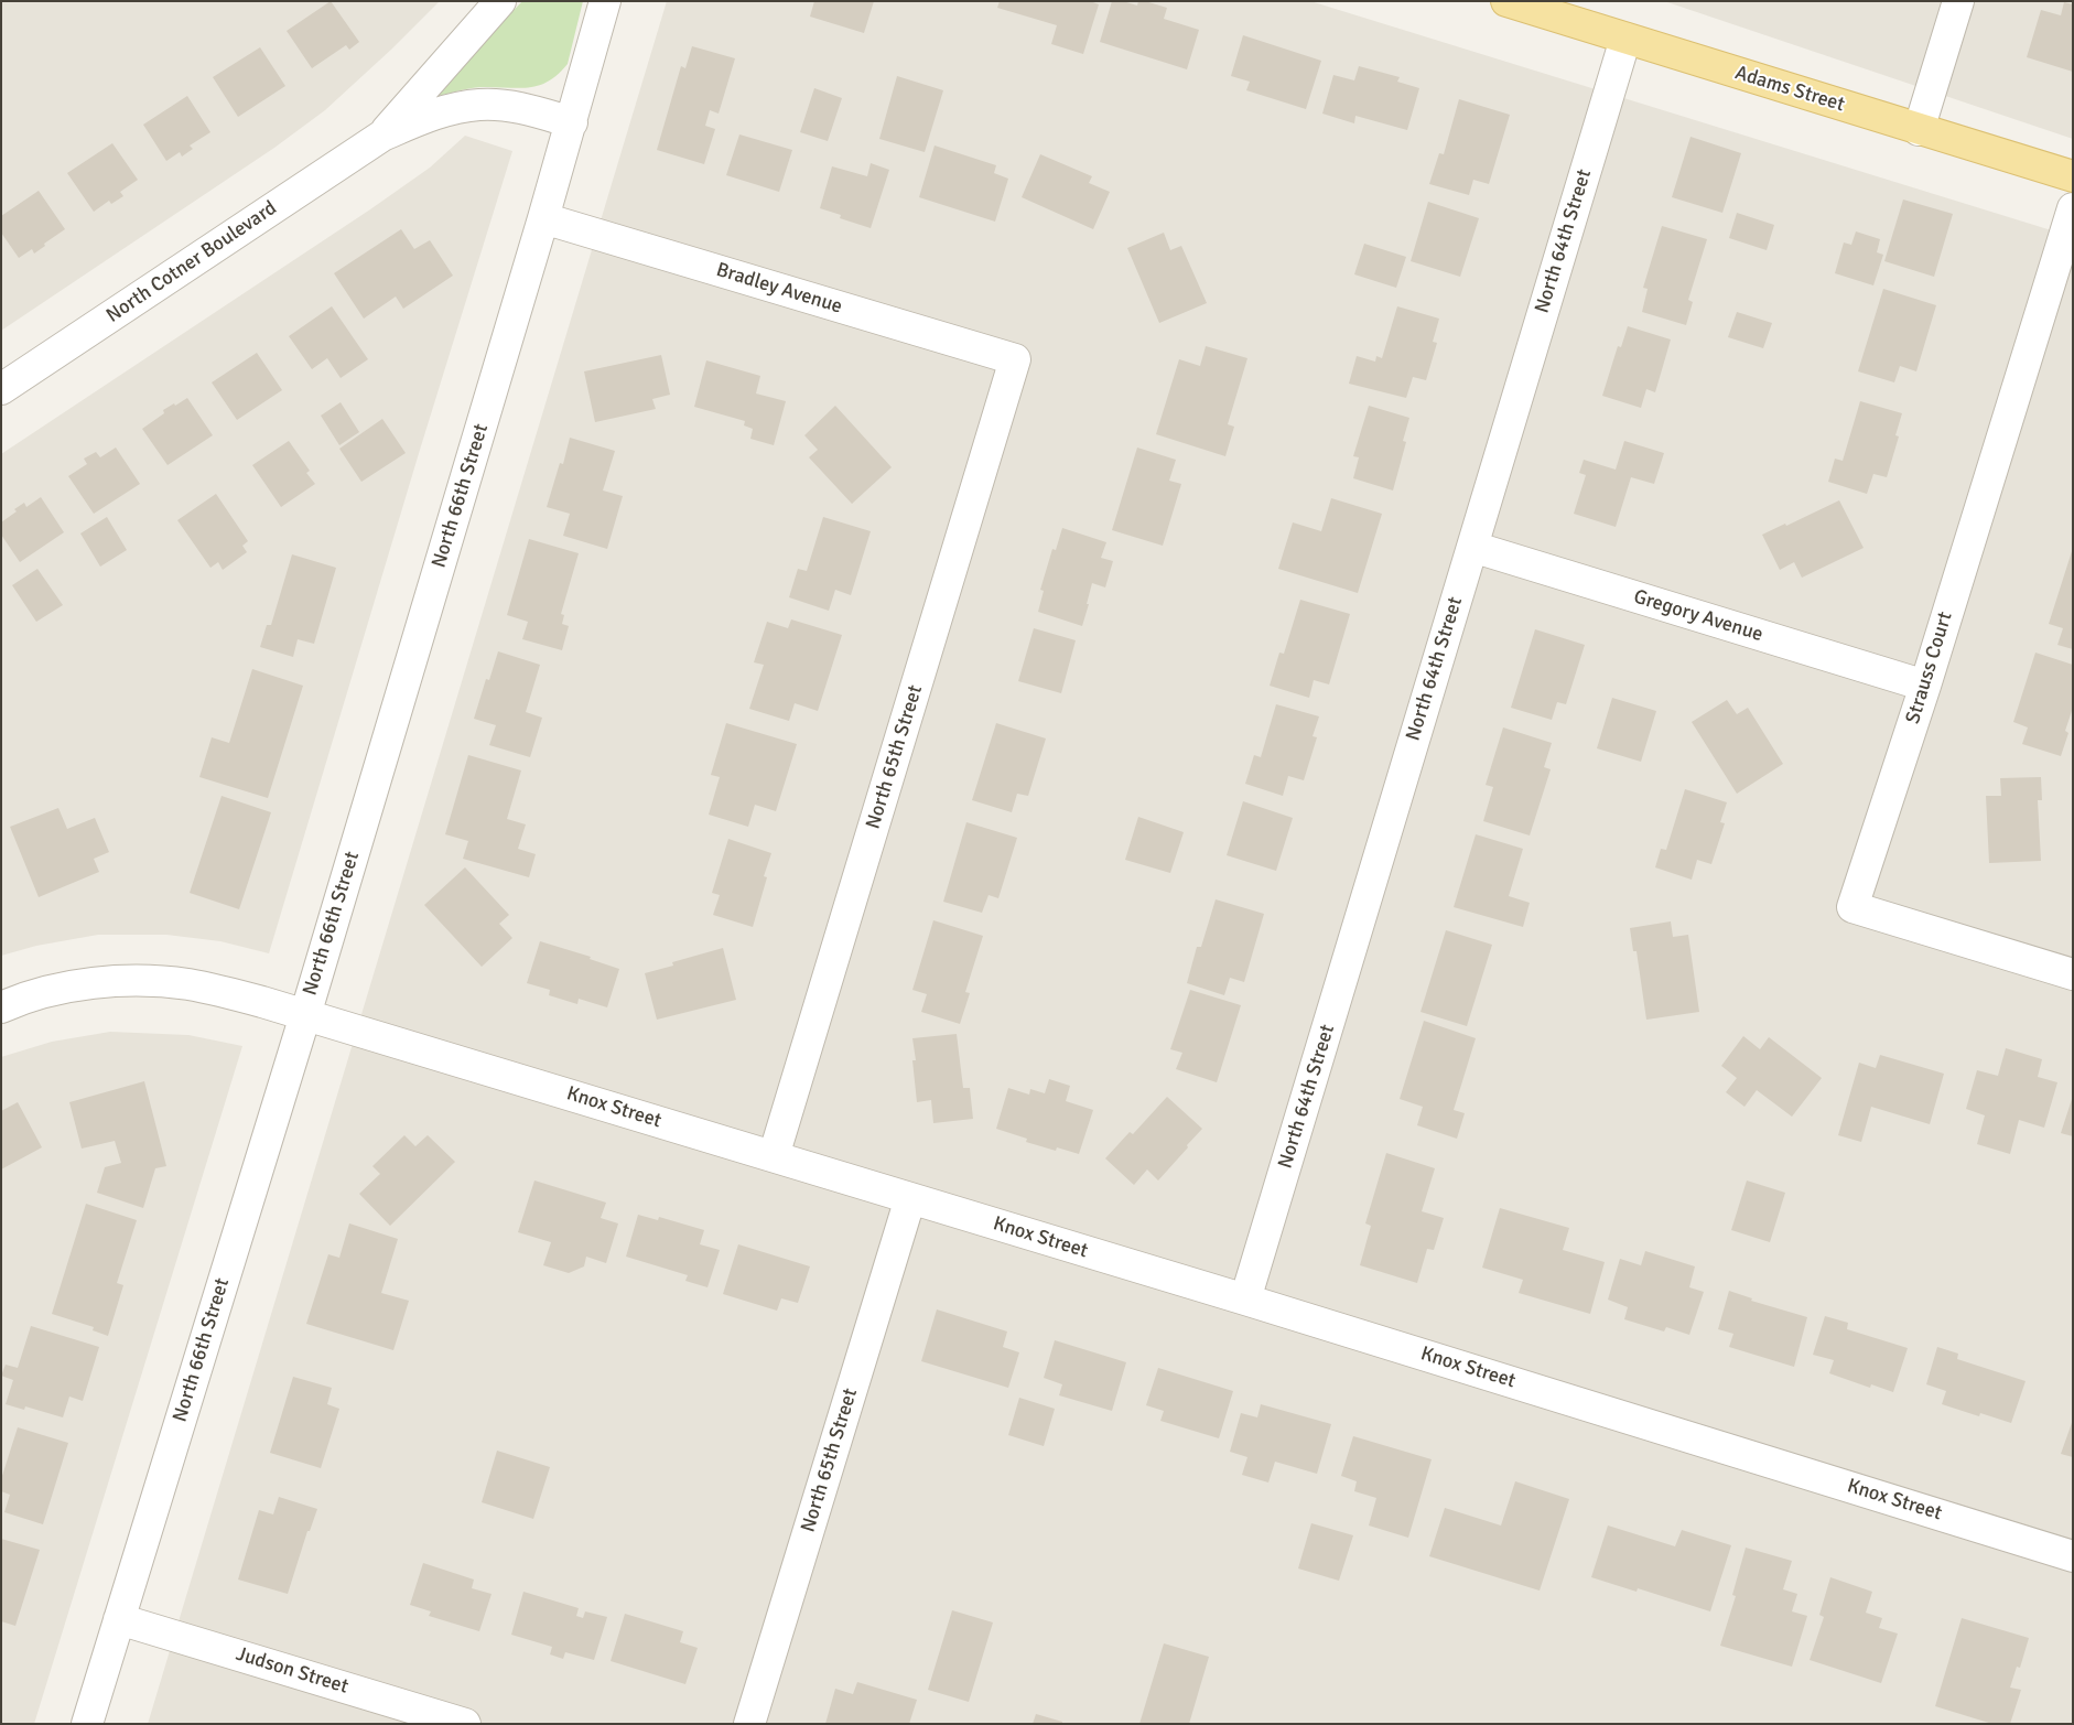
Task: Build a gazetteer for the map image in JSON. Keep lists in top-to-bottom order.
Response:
{
  "streets": {
    "main road": ["Adams Street"],
    "street": [
      "North 64th Street",
      "North Cotner Boulevard",
      "Bradley Avenue",
      "North 66th Street",
      "Gregory Avenue",
      "Strauss Court",
      "North 65th Street",
      "Knox Street",
      "Judson Street"
    ]
  },
  "crossings": [
    ["Adams Street", "North 64th Street"],
    ["North 64th Street", "Gregory Avenue"],
    ["North 64th Street", "Knox Street"],
    ["North Cotner Boulevard", "North 66th Street"],
    ["Bradley Avenue", "North 66th Street"],
    ["Bradley Avenue", "North 65th Street"],
    ["North 66th Street", "Knox Street"],
    ["North 66th Street", "Judson Street"],
    ["Gregory Avenue", "Strauss Court"],
    ["North 65th Street", "Knox Street"]
  ]
}
